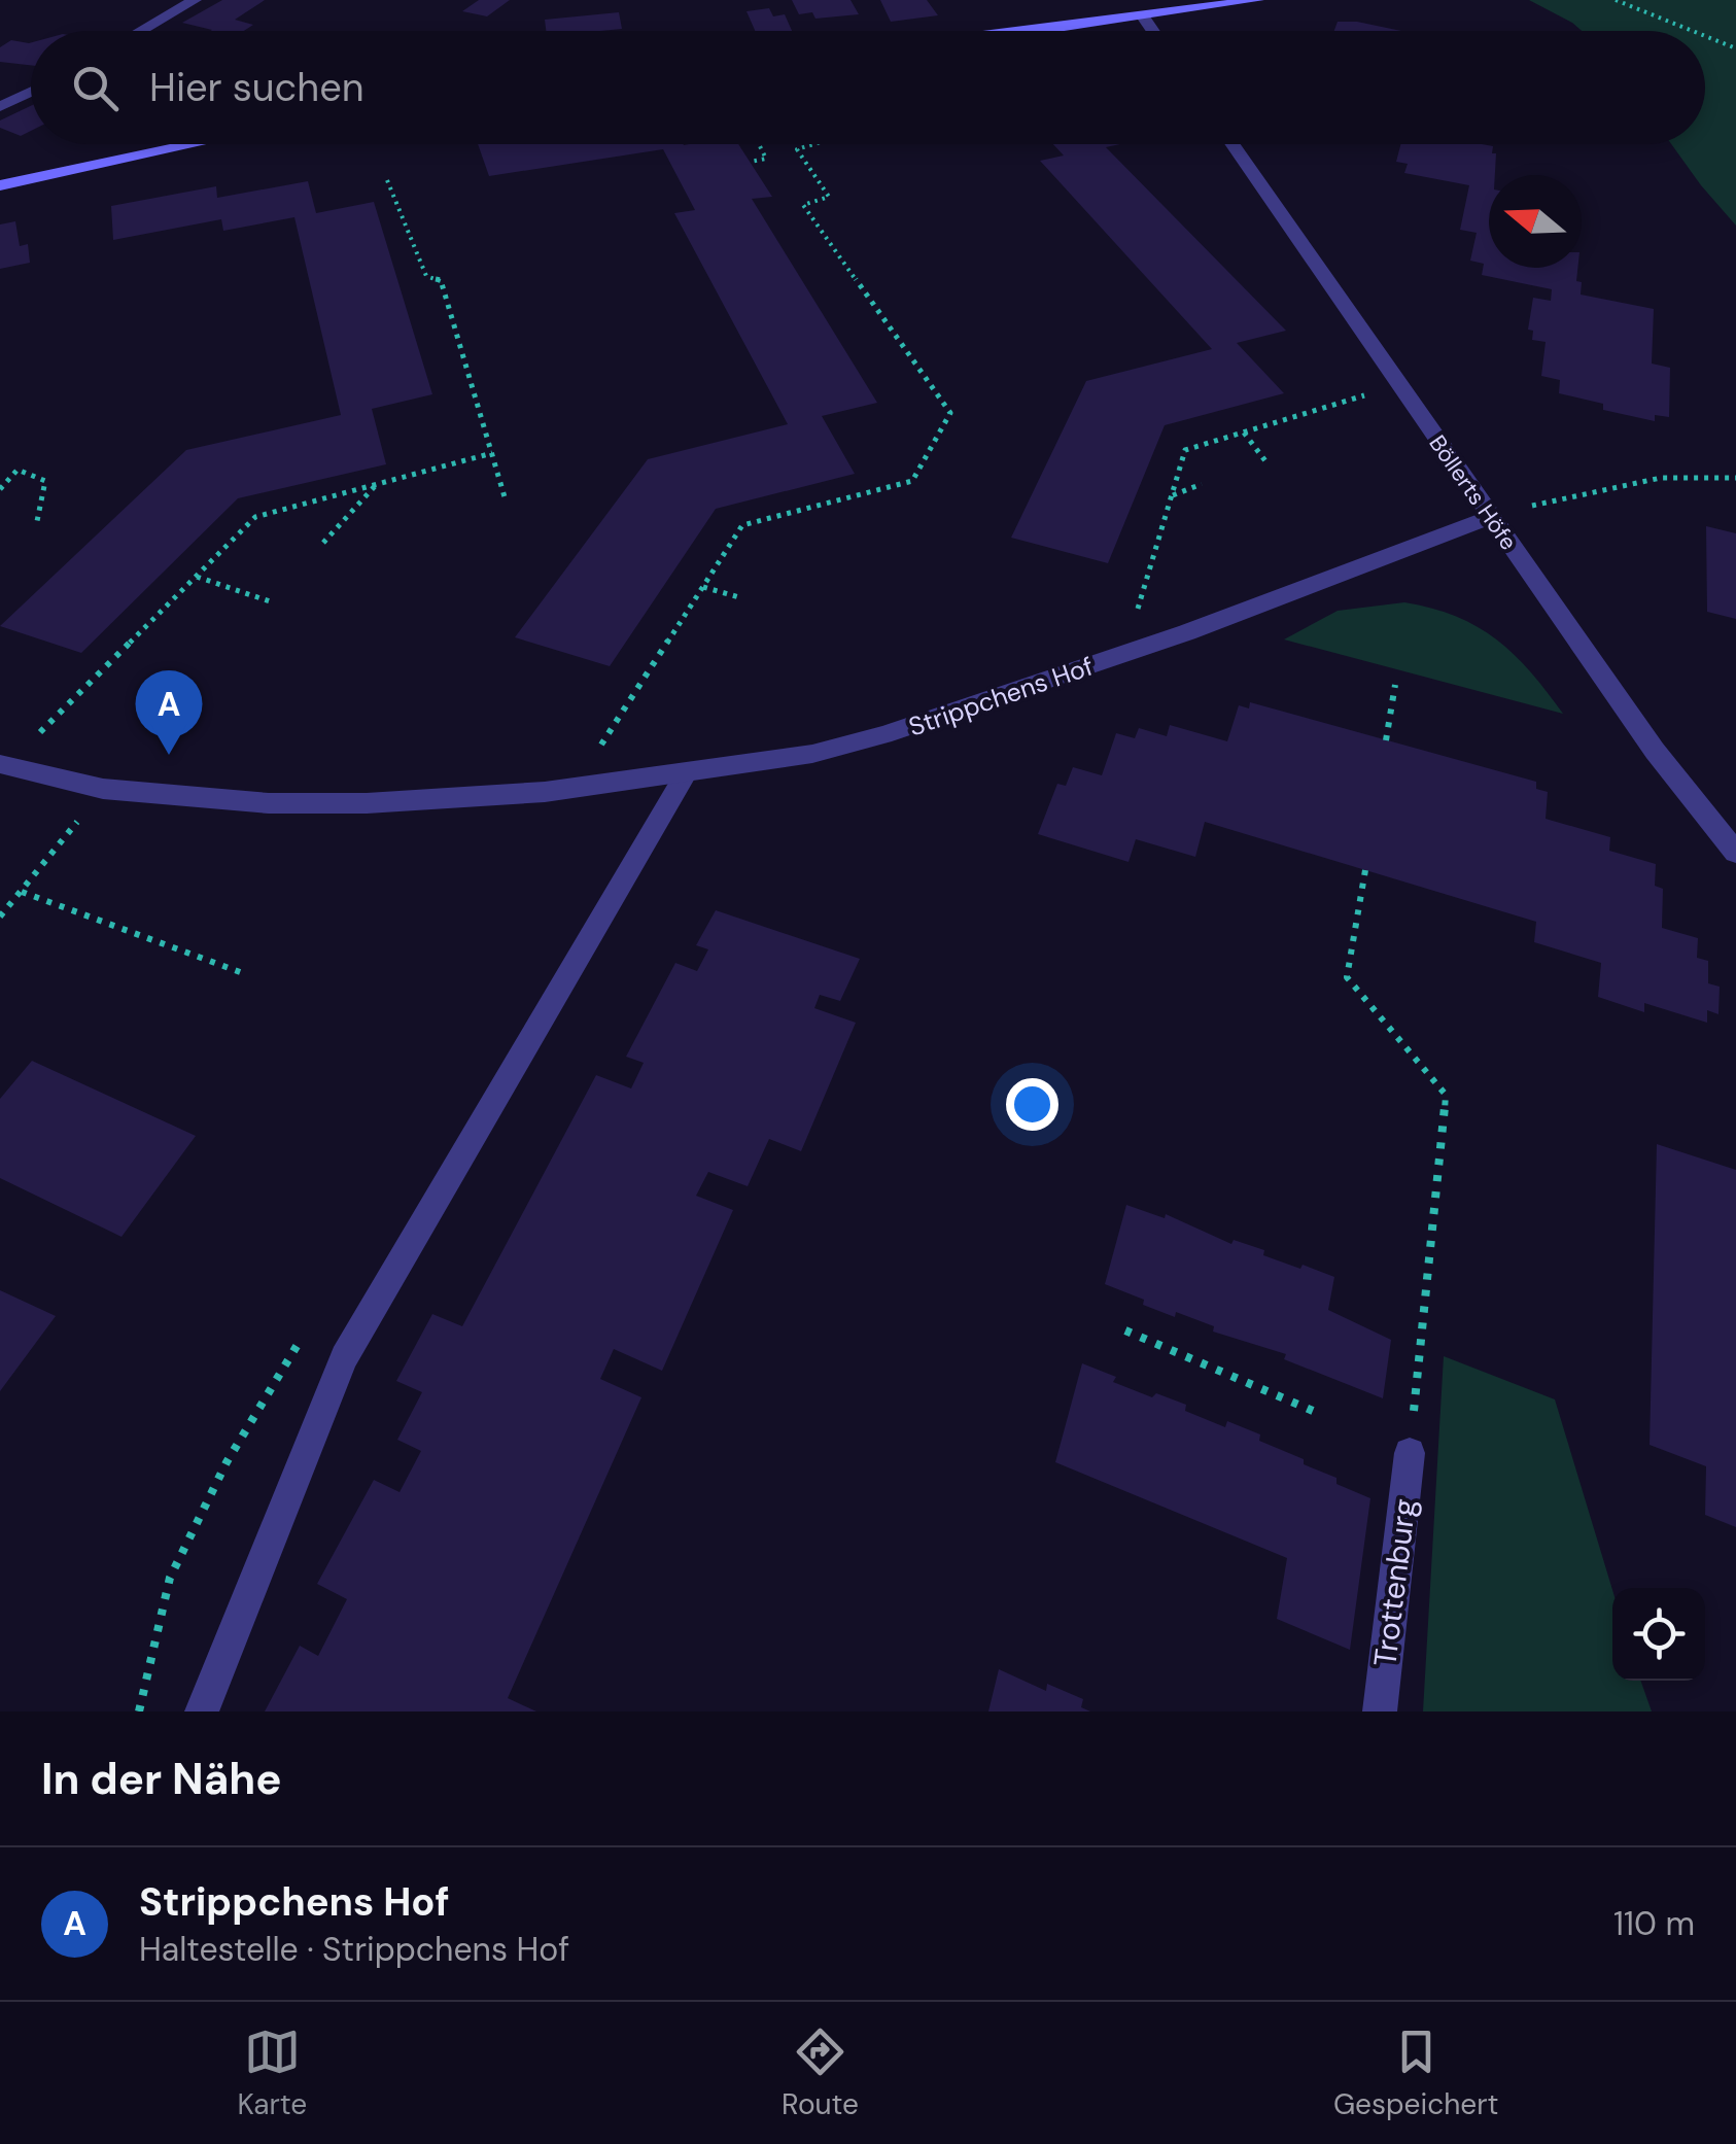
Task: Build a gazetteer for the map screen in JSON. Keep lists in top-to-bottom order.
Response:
{
  "streets": {
    "street": ["Böllerts Höfe", "Strippchens Hof"],
    "lane": ["Trottenburg"]
  },
  "crossings": [
    ["Böllerts Höfe", "Strippchens Hof"]
  ],
  "north": "left",
  "page": {
    "search": "Hier suchen",
    "pins": "A",
    "heading": "In der Nähe",
    "list": [
      {
        "mark": "A",
        "name": "Strippchens Hof",
        "note": "Haltestelle · Strippchens Hof",
        "value": "110 m"
      }
    ],
    "nav": ["Karte", "Route", "Gespeichert"]
  }
}
